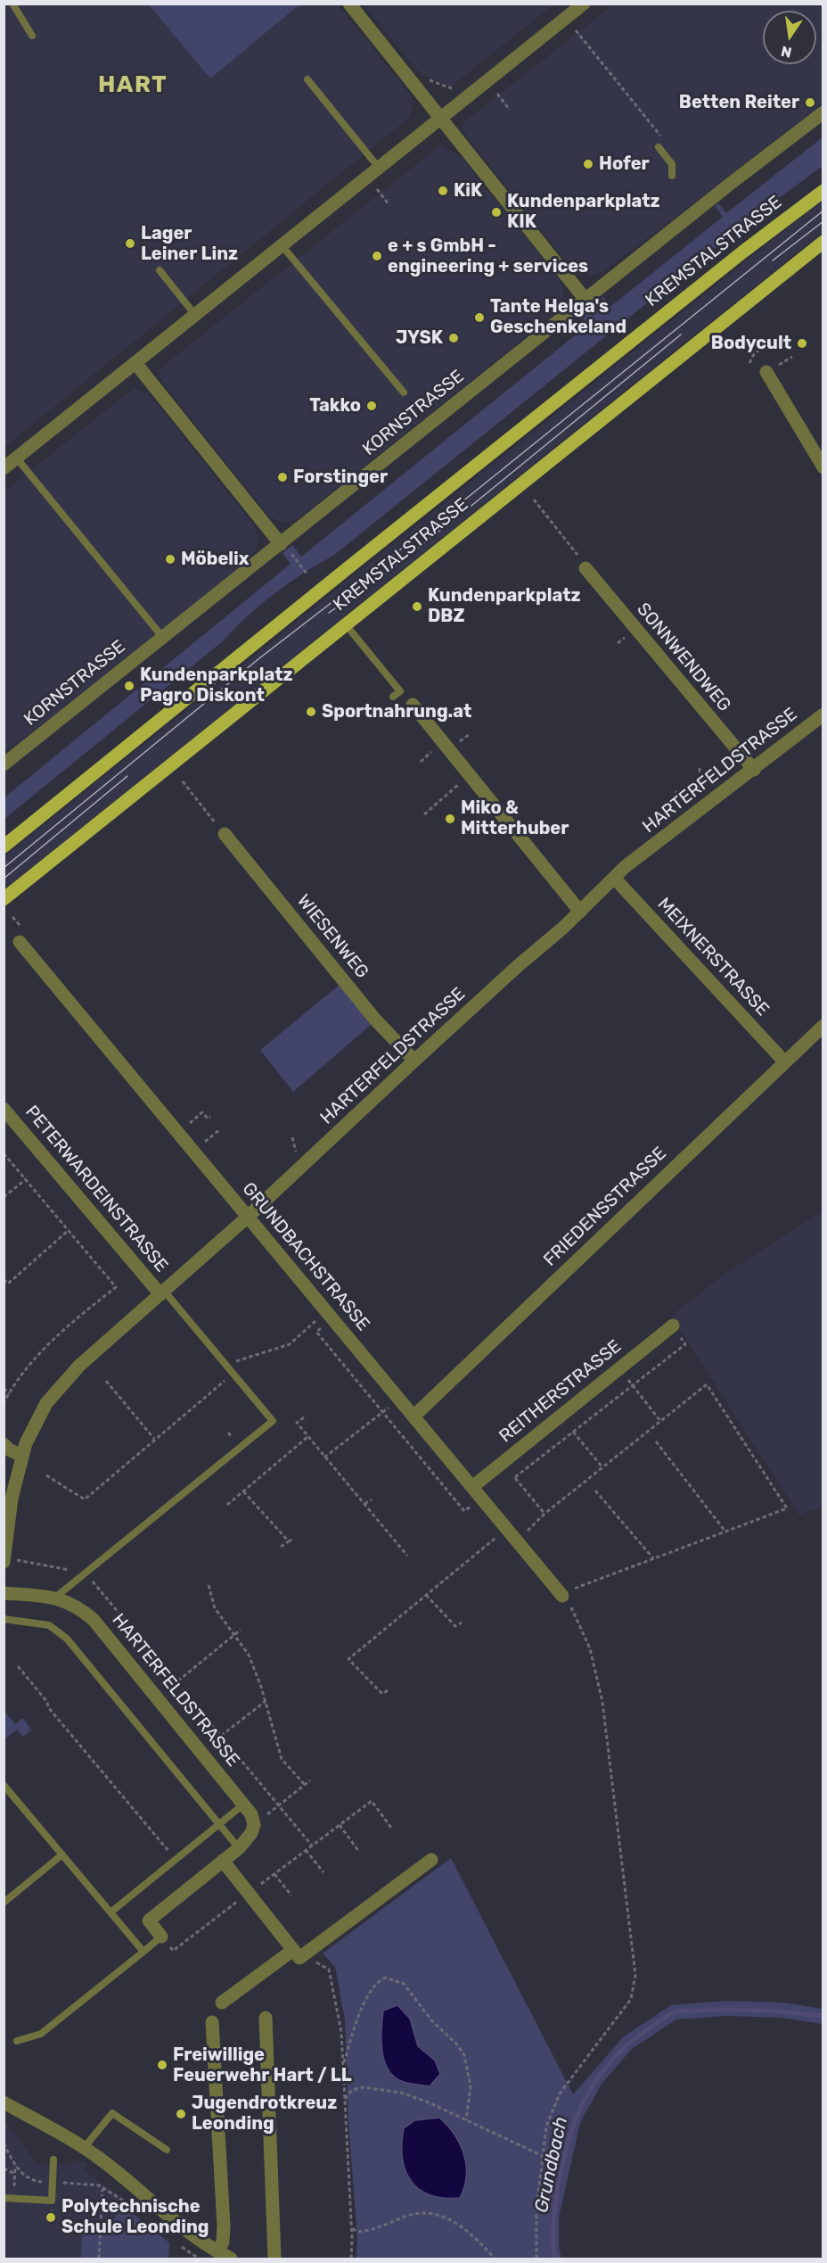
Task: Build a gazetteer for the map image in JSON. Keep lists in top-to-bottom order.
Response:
{
  "streets": {
    "main road": ["KREMSTALSTRASSE"],
    "street": [
      "KORNSTRASSE",
      "SONNWENDWEG",
      "HARTERFELDSTRASSE",
      "WIESENWEG",
      "MEIXNERSTRASSE",
      "PETERWARDEINSTRASSE",
      "FRIEDENSSTRASSE",
      "GRUNDBACHSTRASSE",
      "REITHERSTRASSE"
    ]
  },
  "crossings": [
    ["SONNWENDWEG", "HARTERFELDSTRASSE"],
    ["HARTERFELDSTRASSE", "WIESENWEG"],
    ["HARTERFELDSTRASSE", "MEIXNERSTRASSE"],
    ["HARTERFELDSTRASSE", "PETERWARDEINSTRASSE"],
    ["HARTERFELDSTRASSE", "GRUNDBACHSTRASSE"],
    ["MEIXNERSTRASSE", "FRIEDENSSTRASSE"],
    ["FRIEDENSSTRASSE", "GRUNDBACHSTRASSE"],
    ["GRUNDBACHSTRASSE", "REITHERSTRASSE"]
  ],
  "districts": ["HART"],
  "water": ["Grundbach"],
  "places": [
    "Betten Reiter",
    "Hofer",
    "KiK",
    "Kundenparkplatz KIK",
    "Lager Leiner Linz",
    "e + s GmbH - engineering + services",
    "Tante Helga's Geschenkeland",
    "JYSK",
    "Bodycult",
    "Takko",
    "Forstinger",
    "Möbelix",
    "Kundenparkplatz DBZ",
    "Kundenparkplatz Pagro Diskont",
    "Sportnahrung.at",
    "Miko & Mitterhuber",
    "Freiwillige Feuerwehr Hart / LL",
    "Jugendrotkreuz Leonding",
    "Polytechnische Schule Leonding"
  ],
  "north": "bottom"
}
